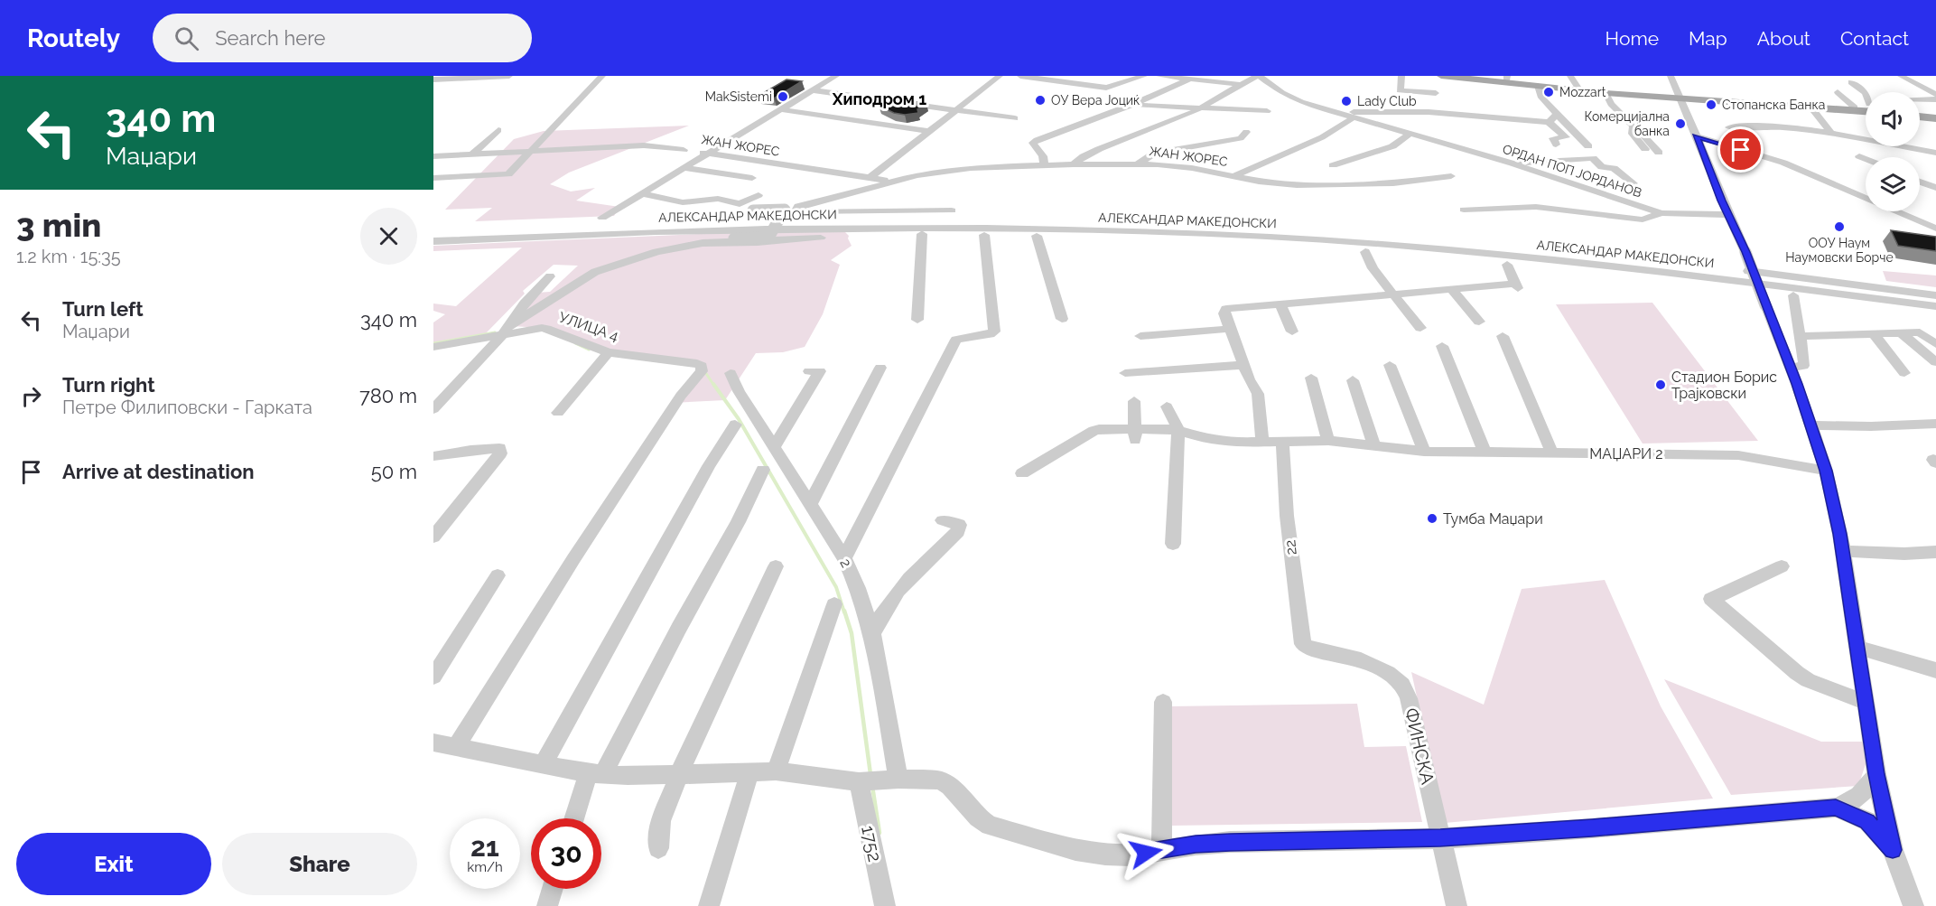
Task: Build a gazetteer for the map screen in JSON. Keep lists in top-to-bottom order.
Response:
{
  "streets": {
    "street": [
      "ЖАН ЖОРЕС",
      "ОРДАН ПОП ЈОРДАНОВ",
      "АЛЕКСАНДАР МАКЕДОНСКИ",
      "УЛИЦА 4",
      "МАЏАРИ 2",
      "22",
      "2",
      "ФИНСКА",
      "1752"
    ]
  },
  "crossings": [
    ["22", "ФИНСКА"]
  ],
  "districts": ["Хиподром 1"],
  "places": [
    "Mozzart",
    "MakSistemi",
    "ОУ Вера Јоциќ",
    "Lady Club",
    "Стопанска Банка",
    "Комерцијална банка",
    "ООУ Наум Наумовски Борче",
    "Стадион Борис Трајковски",
    "Тумба Маџари"
  ],
  "page": {
    "header": "Routely",
    "search": "Search here",
    "nav": [
      "Home",
      "Map",
      "About",
      "Contact"
    ],
    "turn": ["340 m", "Маџари"],
    "heading": ["3 min", "1.2 km · 15:35"],
    "list": [
      {
        "name": "Turn left",
        "note": "Маџари",
        "value": "340 m"
      },
      {
        "name": "Turn right",
        "note": "Петре Филиповски - Гарката",
        "value": "780 m"
      },
      {
        "name": "Arrive at destination",
        "value": "50 m"
      }
    ],
    "speed": "21 km/h",
    "limit": "30",
    "buttons": ["Exit", "Share"]
  }
}
